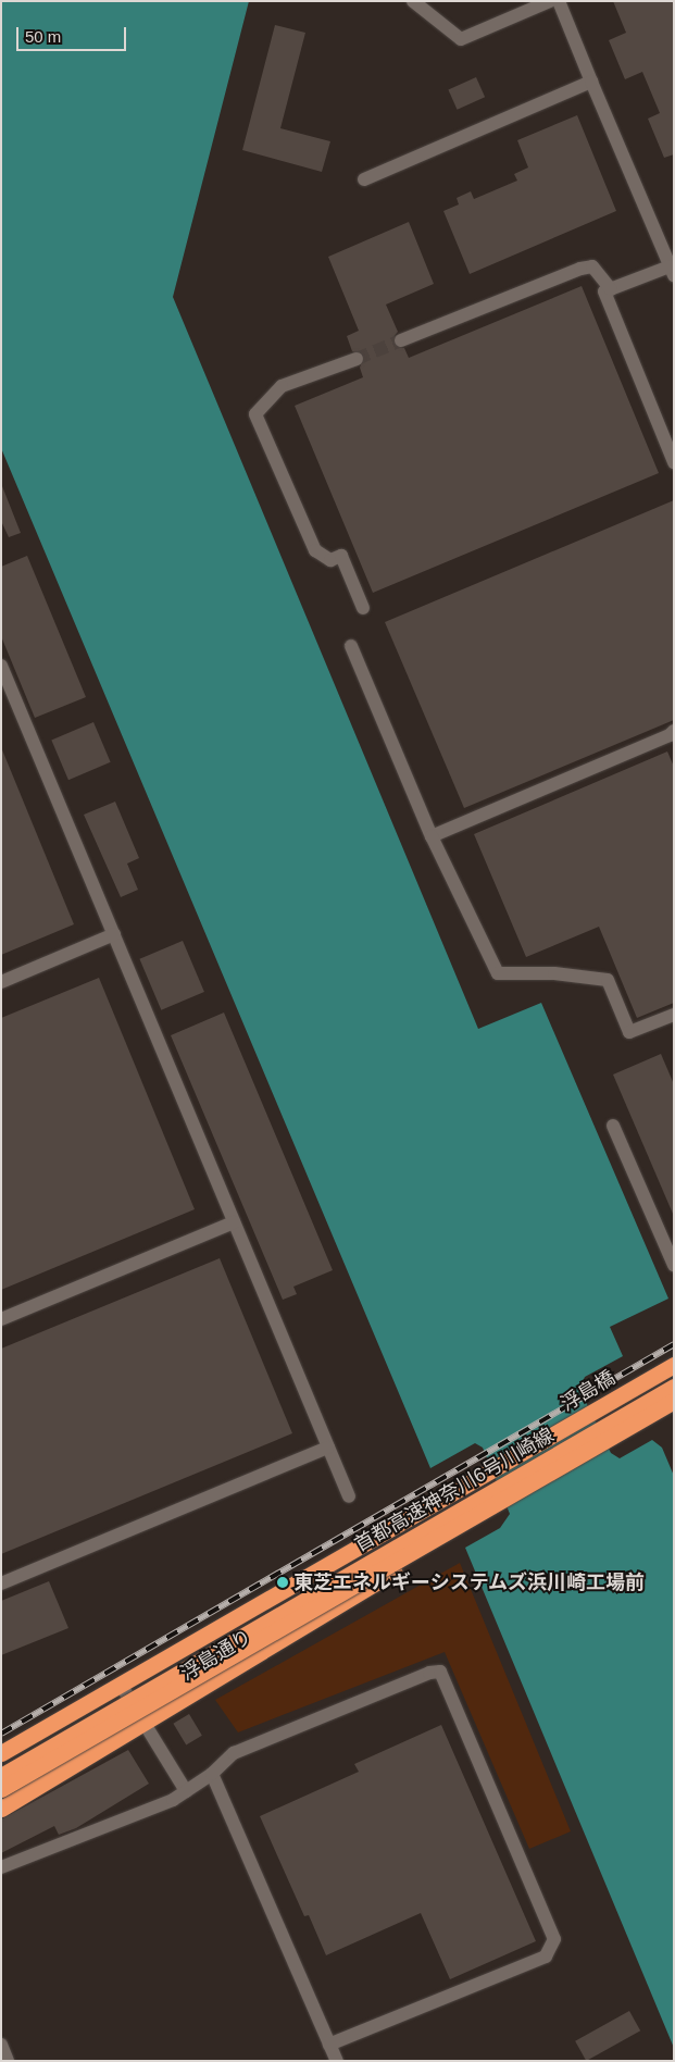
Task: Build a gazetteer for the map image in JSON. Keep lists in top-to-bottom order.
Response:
{
  "streets": {
    "highway": ["浮島橋", "首都高速神奈川6号川崎線", "浮島通り"]
  },
  "crossings": [
    ["浮島橋", "浮島通り"]
  ],
  "places": ["東芝エネルギーシステムズ浜川崎工場前"],
  "scale_bar": "50 m"
}
